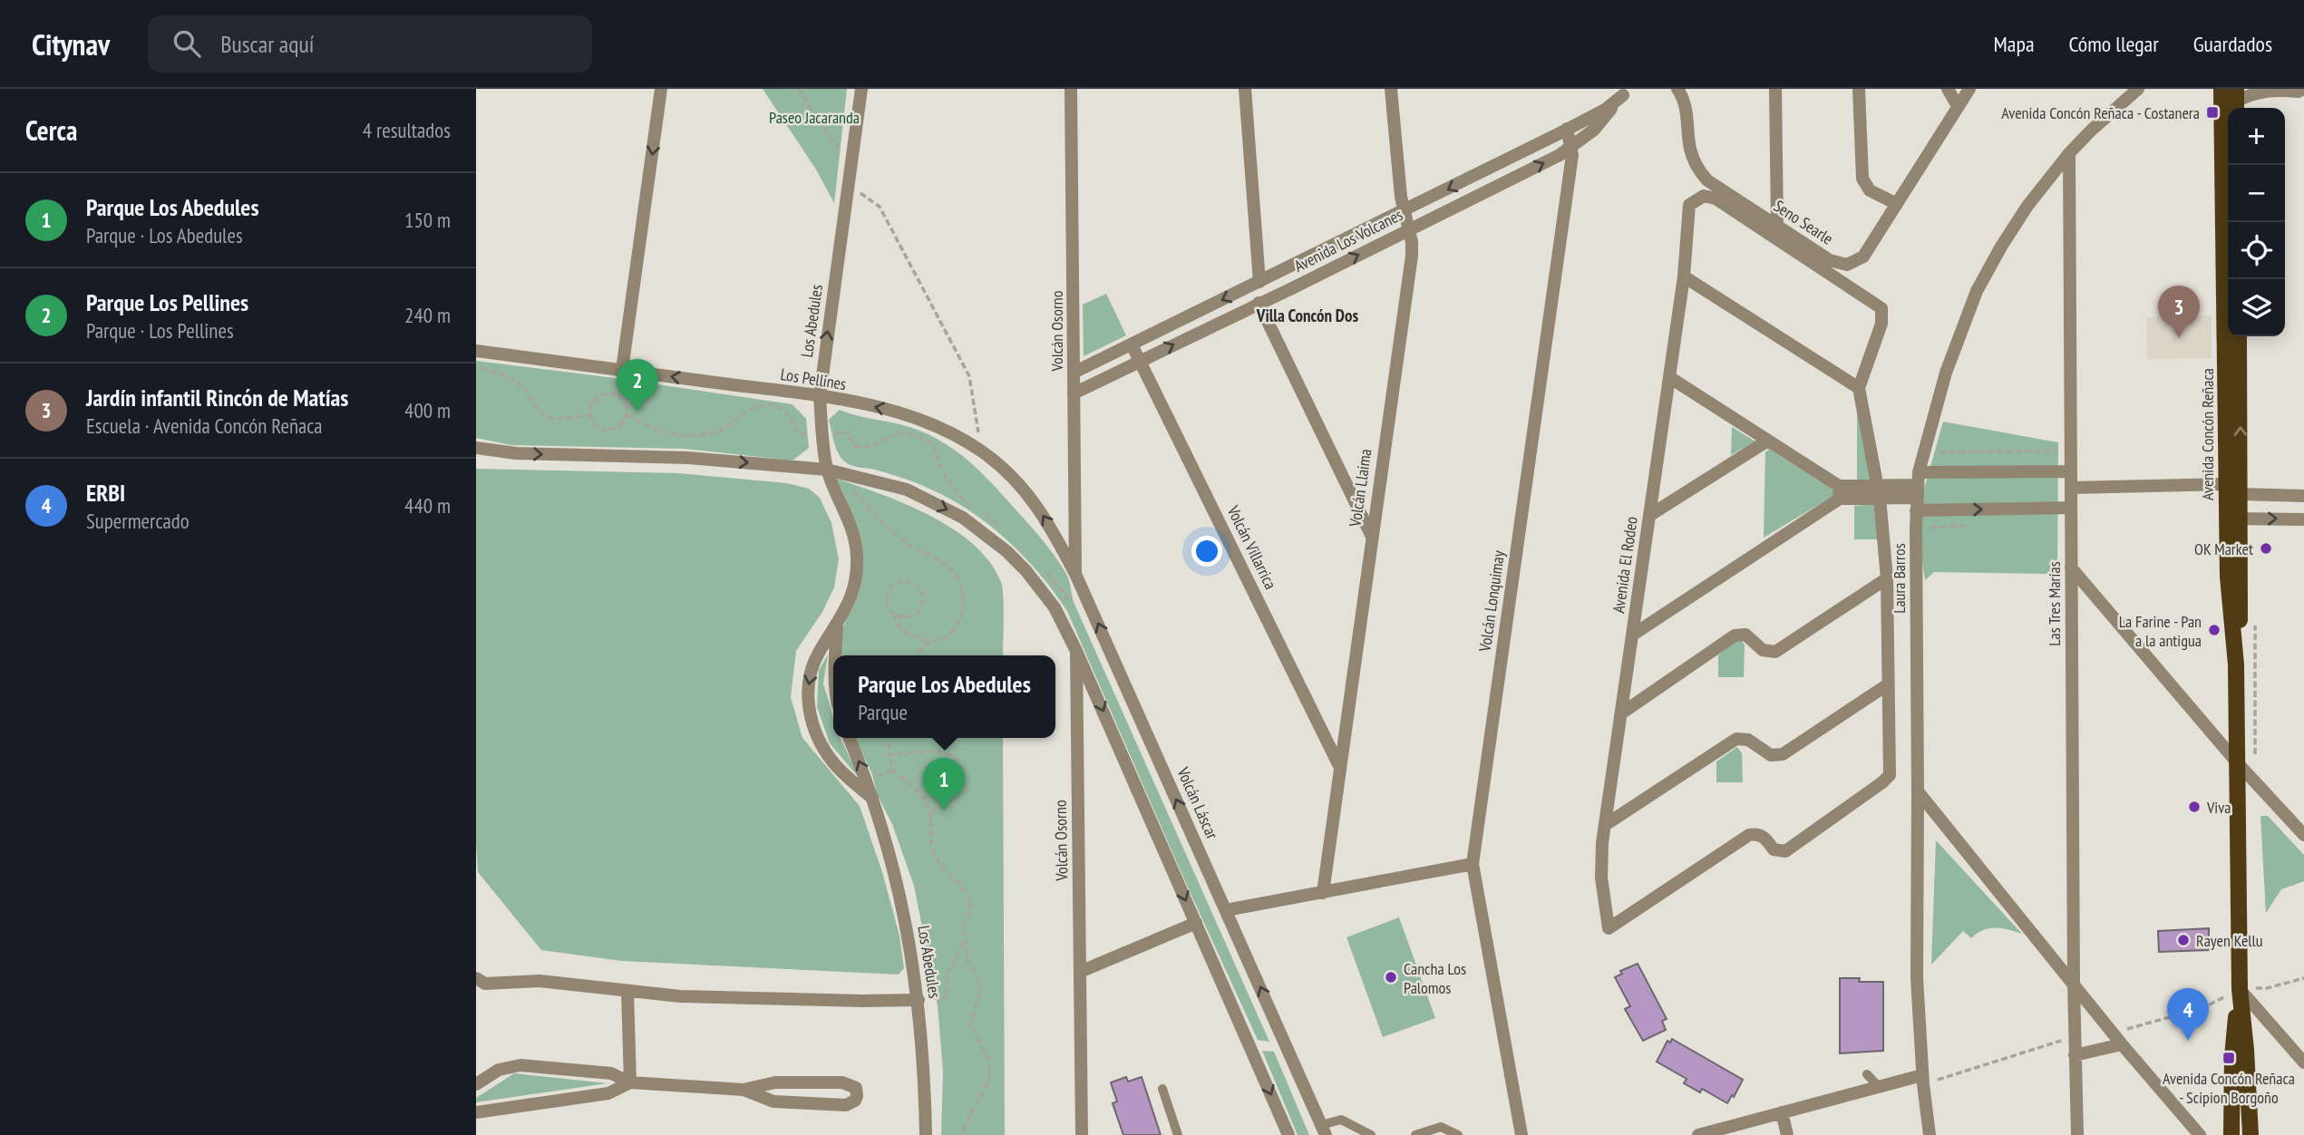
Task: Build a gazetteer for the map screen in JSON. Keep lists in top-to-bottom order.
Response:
{
  "streets": {
    "main road": ["Avenida Concón Reñaca"],
    "street": [
      "Seno Searle",
      "Avenida Los Volcanes",
      "Los Abedules",
      "Volcán Osorno",
      "Los Pellines",
      "Volcán Llaima",
      "Volcán Villarrica",
      "Avenida El Rodeo",
      "Laura Barros",
      "Volcán Lonquimay",
      "Las Tres Marías",
      "Volcán Láscar"
    ]
  },
  "crossings": [
    ["Avenida Los Volcanes", "Volcán Osorno"],
    ["Avenida Los Volcanes", "Volcán Llaima"],
    ["Avenida Los Volcanes", "Volcán Villarrica"],
    ["Avenida Los Volcanes", "Volcán Lonquimay"],
    ["Los Abedules", "Los Pellines"],
    ["Volcán Osorno", "Los Pellines"],
    ["Volcán Osorno", "Volcán Láscar"],
    ["Los Pellines", "Volcán Láscar"],
    ["Volcán Llaima", "Volcán Villarrica"],
    ["Laura Barros", "Las Tres Marías"]
  ],
  "districts": ["Villa Concón Dos"],
  "parks": ["Paseo Jacaranda"],
  "places": {
    "transit": ["Avenida Concón Reñaca - Costanera", "Avenida Concón Reñaca - Scipion Borgoño"],
    "other": [
      "OK Market",
      "La Farine - Pan a la antigua",
      "Viva",
      "Rayen Kellu",
      "Cancha Los Palomos"
    ]
  },
  "page": {
    "header": "Citynav",
    "search": "Buscar aquí",
    "nav": ["Mapa", "Cómo llegar", "Guardados"],
    "heading": ["Cerca", "4 resultados"],
    "map_buttons": ["+", "−"],
    "list": [
      {
        "mark": "1",
        "name": "Parque Los Abedules",
        "note": "Parque · Los Abedules",
        "value": "150 m"
      },
      {
        "mark": "2",
        "name": "Parque Los Pellines",
        "note": "Parque · Los Pellines",
        "value": "240 m"
      },
      {
        "mark": "3",
        "name": "Jardín infantil Rincón de Matías",
        "note": "Escuela · Avenida Concón Reñaca",
        "value": "400 m"
      },
      {
        "mark": "4",
        "name": "ERBI",
        "note": "Supermercado",
        "value": "440 m"
      }
    ],
    "pins": [
      "3",
      "2",
      "1",
      "4"
    ],
    "popup": ["Parque Los Abedules", "Parque"]
  }
}
